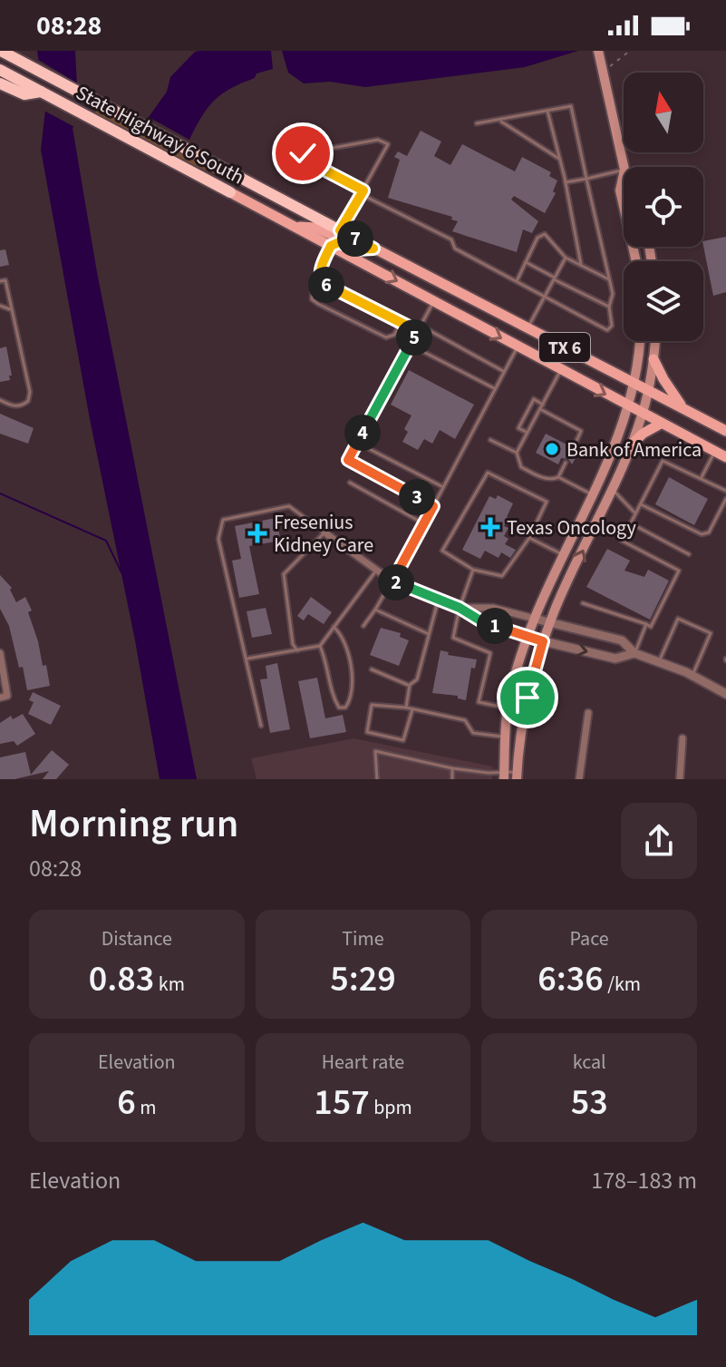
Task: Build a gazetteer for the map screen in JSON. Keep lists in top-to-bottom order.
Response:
{
  "streets": {
    "highway": ["State Highway 6 South", "TX 6"]
  },
  "places": {
    "other": ["Bank of America"],
    "health": ["Texas Oncology", "Fresenius Kidney Care"]
  },
  "north": "top",
  "page": {
    "status": "08:28",
    "pins": [
      "7",
      "6",
      "5",
      "4",
      "3",
      "2",
      "1"
    ],
    "heading": ["Morning run", "08:28"],
    "stats": [
      ["Distance", "0.83 km"],
      ["Time", "5:29"],
      ["Pace", "6:36 /km"],
      ["Elevation", "6 m"],
      ["Heart rate", "157 bpm"],
      ["kcal", "53"]
    ],
    "chart": ["Elevation", "178–183 m"]
  }
}
